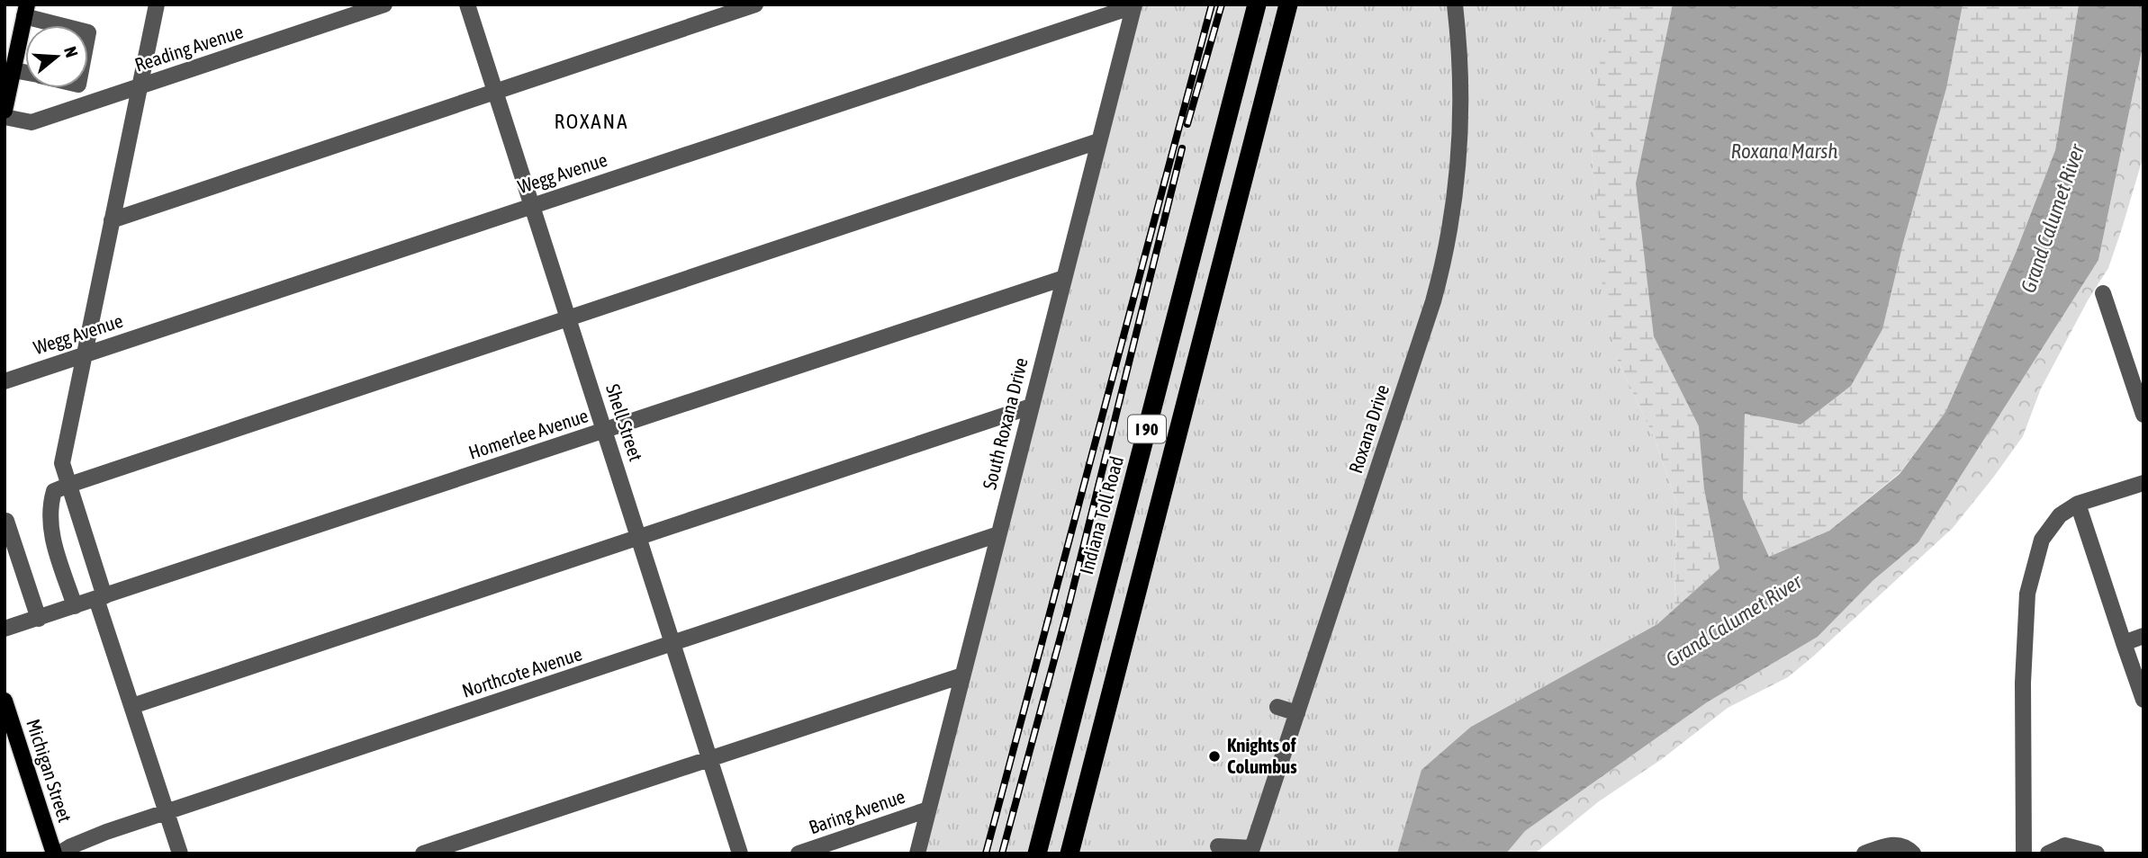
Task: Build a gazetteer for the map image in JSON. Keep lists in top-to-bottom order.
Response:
{
  "streets": {
    "highway": ["I 90", "Indiana Toll Road"],
    "main road": ["Michigan Street"],
    "street": [
      "Reading Avenue",
      "Wegg Avenue",
      "Shell Street",
      "South Roxana Drive",
      "Roxana Drive",
      "Homerlee Avenue",
      "Northcote Avenue",
      "Baring Avenue"
    ]
  },
  "crossings": [
    ["Wegg Avenue", "Shell Street"],
    ["Wegg Avenue", "South Roxana Drive"],
    ["Shell Street", "Homerlee Avenue"],
    ["Shell Street", "Northcote Avenue"],
    ["South Roxana Drive", "Homerlee Avenue"],
    ["South Roxana Drive", "Northcote Avenue"],
    ["South Roxana Drive", "Baring Avenue"]
  ],
  "districts": ["ROXANA"],
  "water": ["Roxana Marsh", "Grand Calumet River"],
  "places": ["Knights of Columbus"],
  "north": "right"
}
